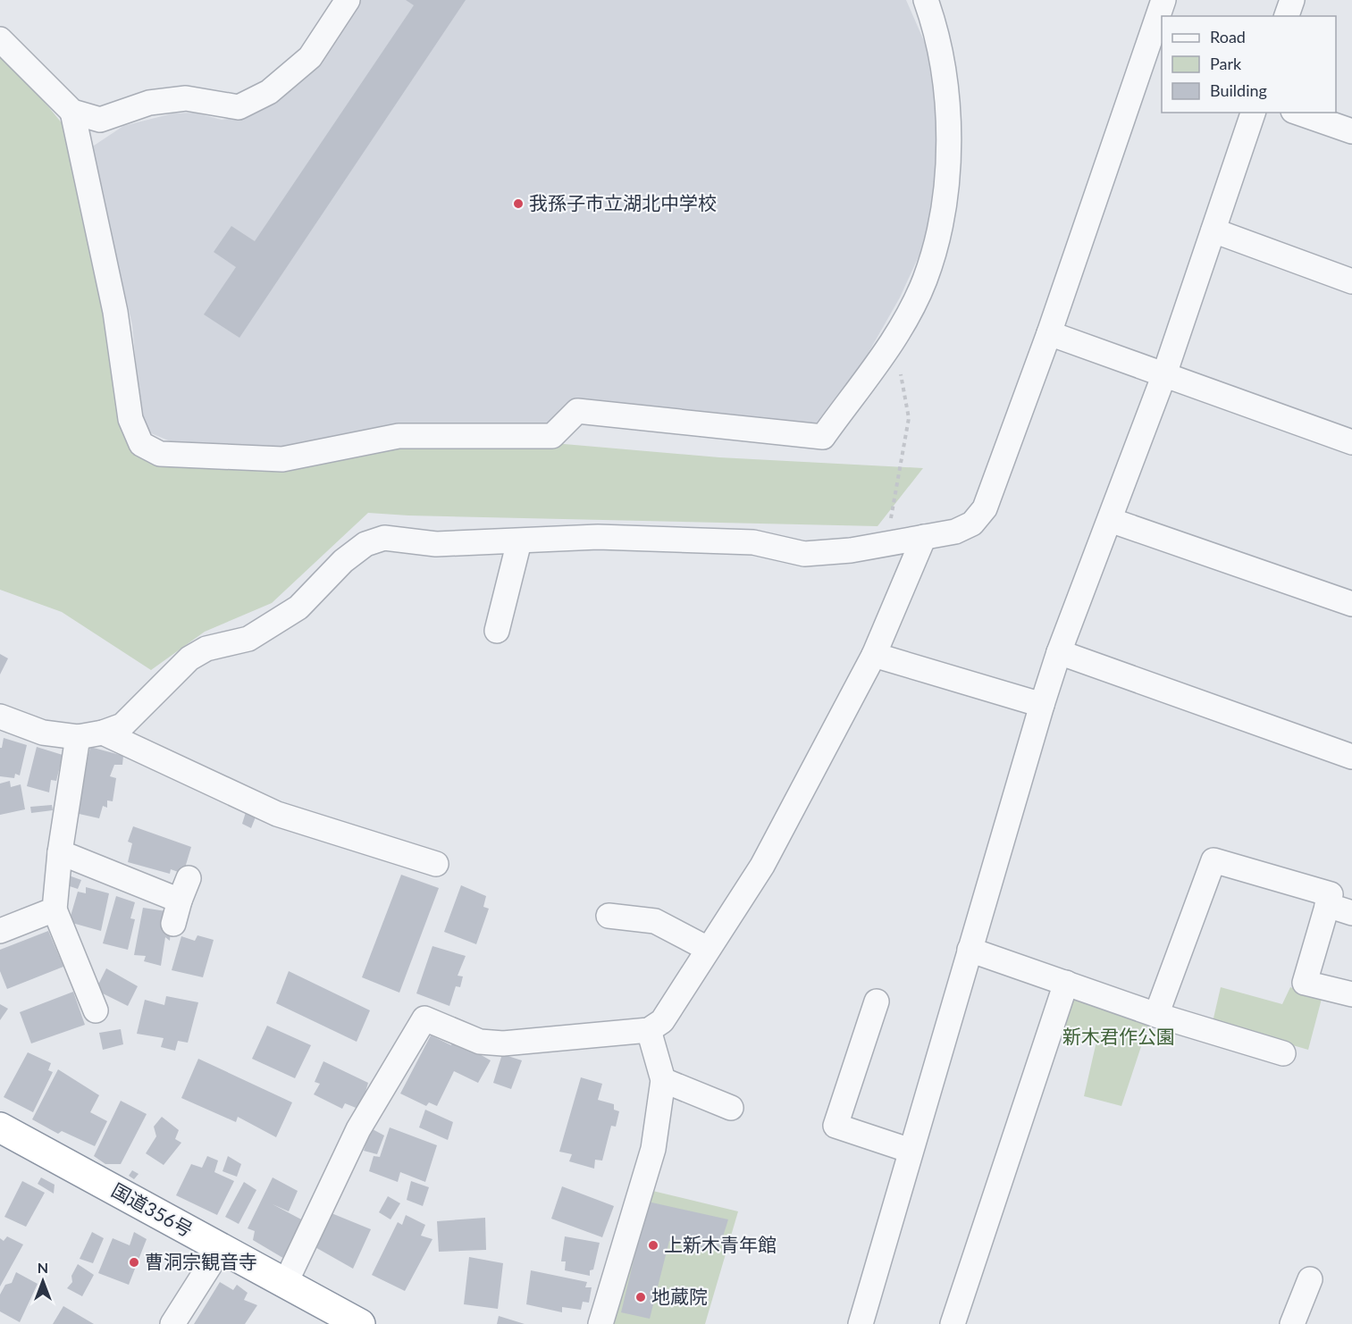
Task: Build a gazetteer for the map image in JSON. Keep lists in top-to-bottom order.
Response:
{
  "streets": {
    "highway": ["国道356号"]
  },
  "parks": ["新木君作公園"],
  "places": [
    "我孫子市立湖北中学校",
    "上新木青年館",
    "曹洞宗観音寺",
    "地蔵院"
  ],
  "legend": ["Road", "Park", "Building"],
  "north": "top"
}
